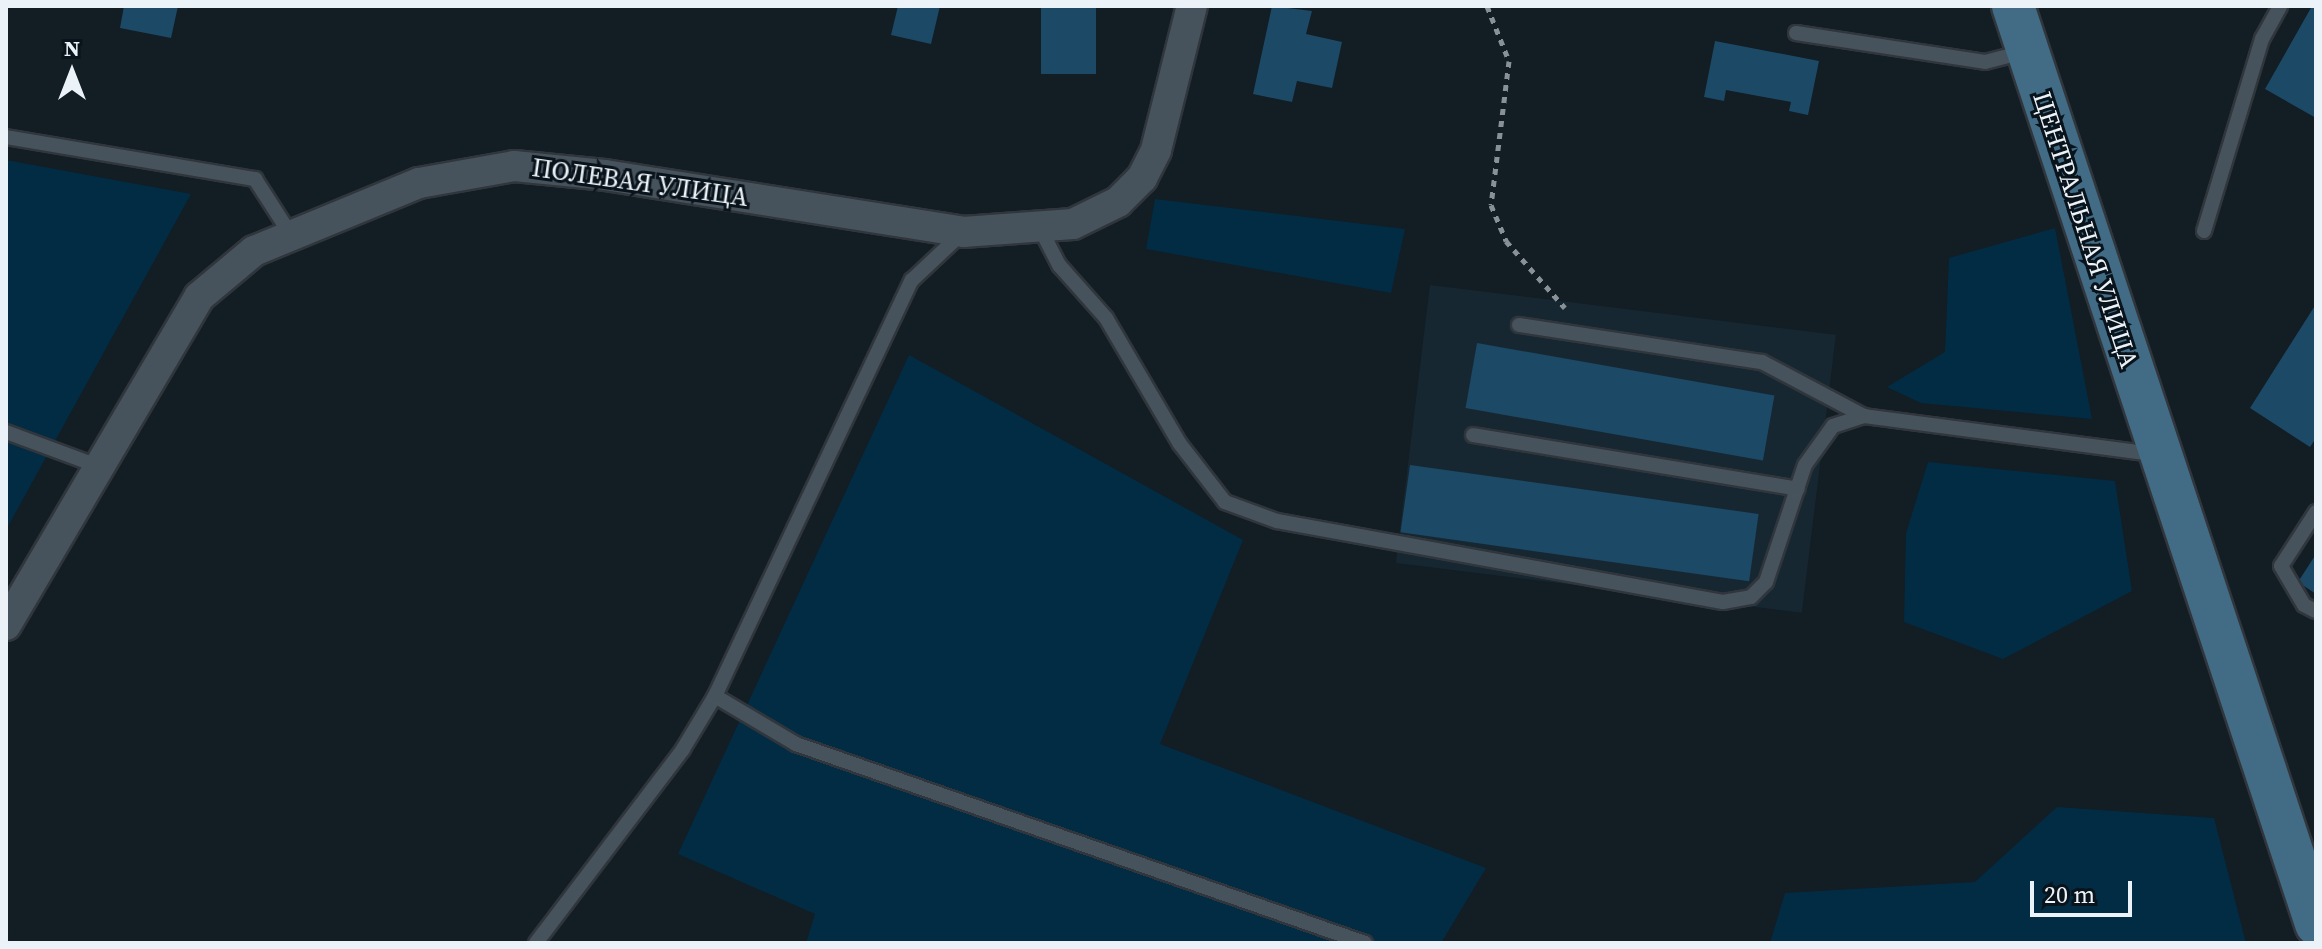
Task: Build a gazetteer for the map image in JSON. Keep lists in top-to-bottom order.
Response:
{
  "streets": {
    "street": ["ПОЛЕВАЯ УЛИЦА", "ЦЕНТРАЛЬНАЯ УЛИЦА"]
  },
  "scale_bar": "20 m",
  "north": "top"
}
